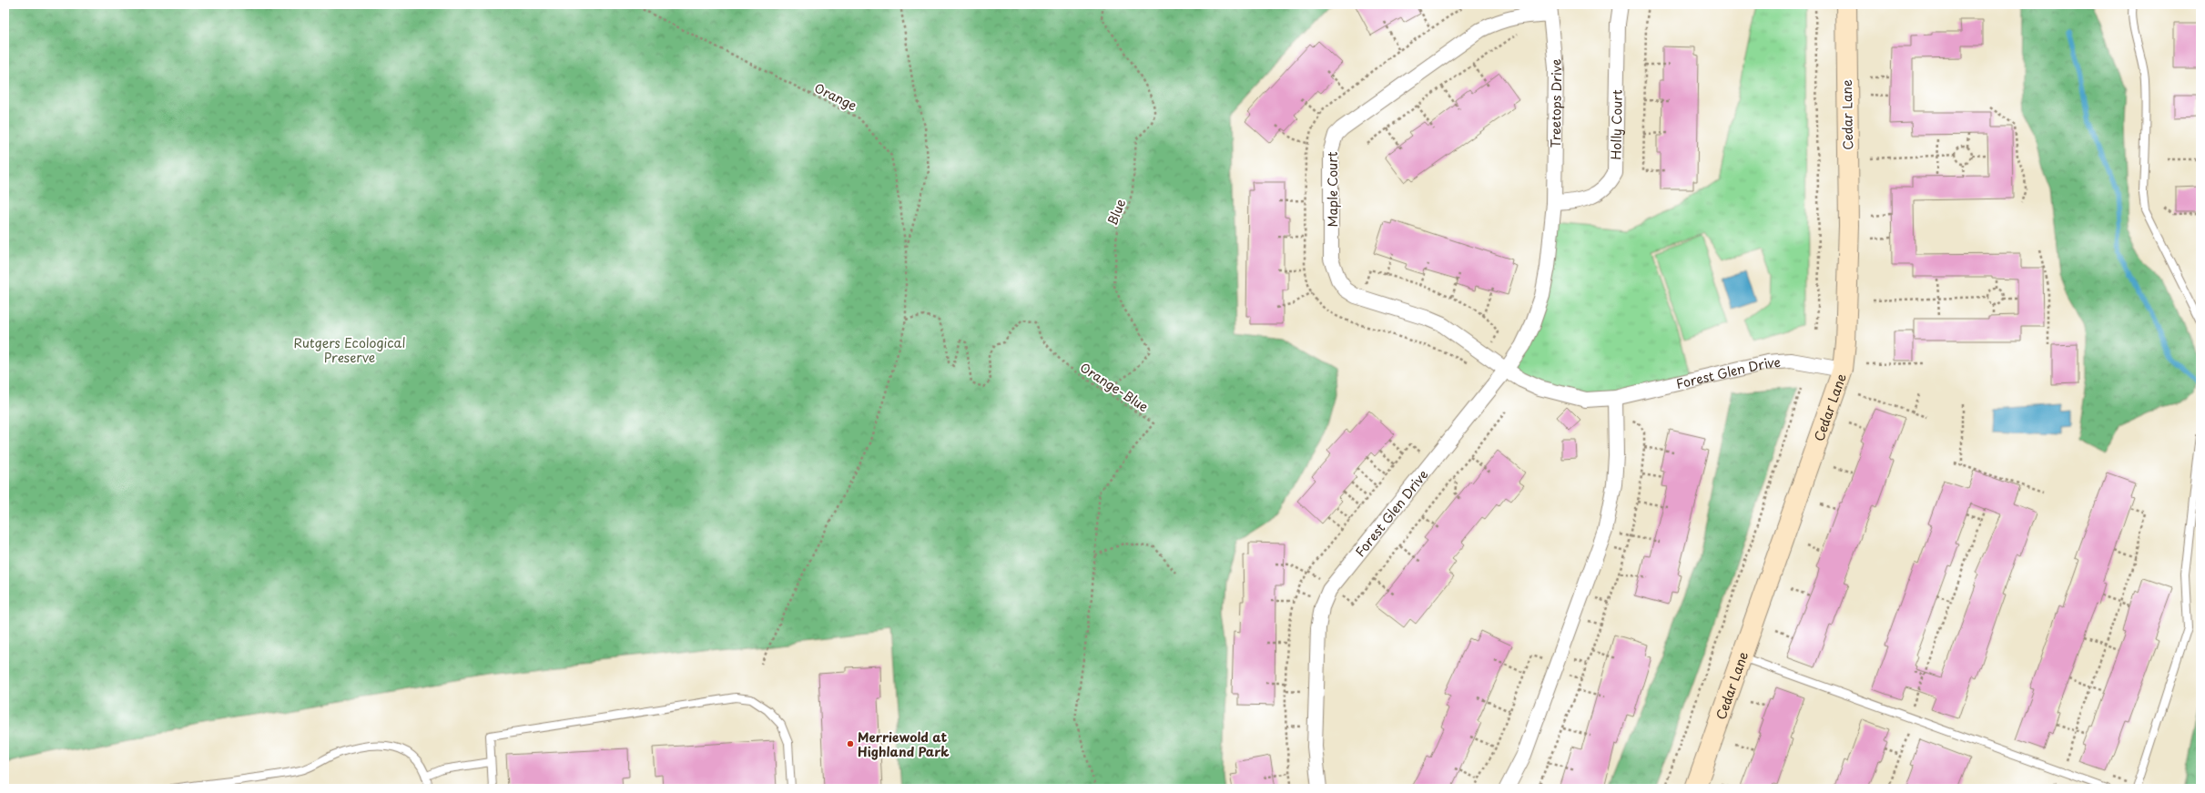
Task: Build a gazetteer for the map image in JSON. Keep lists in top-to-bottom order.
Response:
{
  "streets": {
    "street": [
      "Treetops Drive",
      "Cedar Lane",
      "Holly Court",
      "Maple Court",
      "Forest Glen Drive"
    ],
    "path": ["Orange", "Blue", "Orange-Blue"]
  },
  "crossings": [
    ["Orange", "Orange-Blue"],
    ["Treetops Drive", "Holly Court"],
    ["Treetops Drive", "Maple Court"],
    ["Treetops Drive", "Forest Glen Drive"],
    ["Cedar Lane", "Forest Glen Drive"],
    ["Maple Court", "Forest Glen Drive"],
    ["Blue", "Orange-Blue"]
  ],
  "parks": ["Rutgers Ecological Preserve"],
  "places": ["Merriewold at Highland Park"]
}
